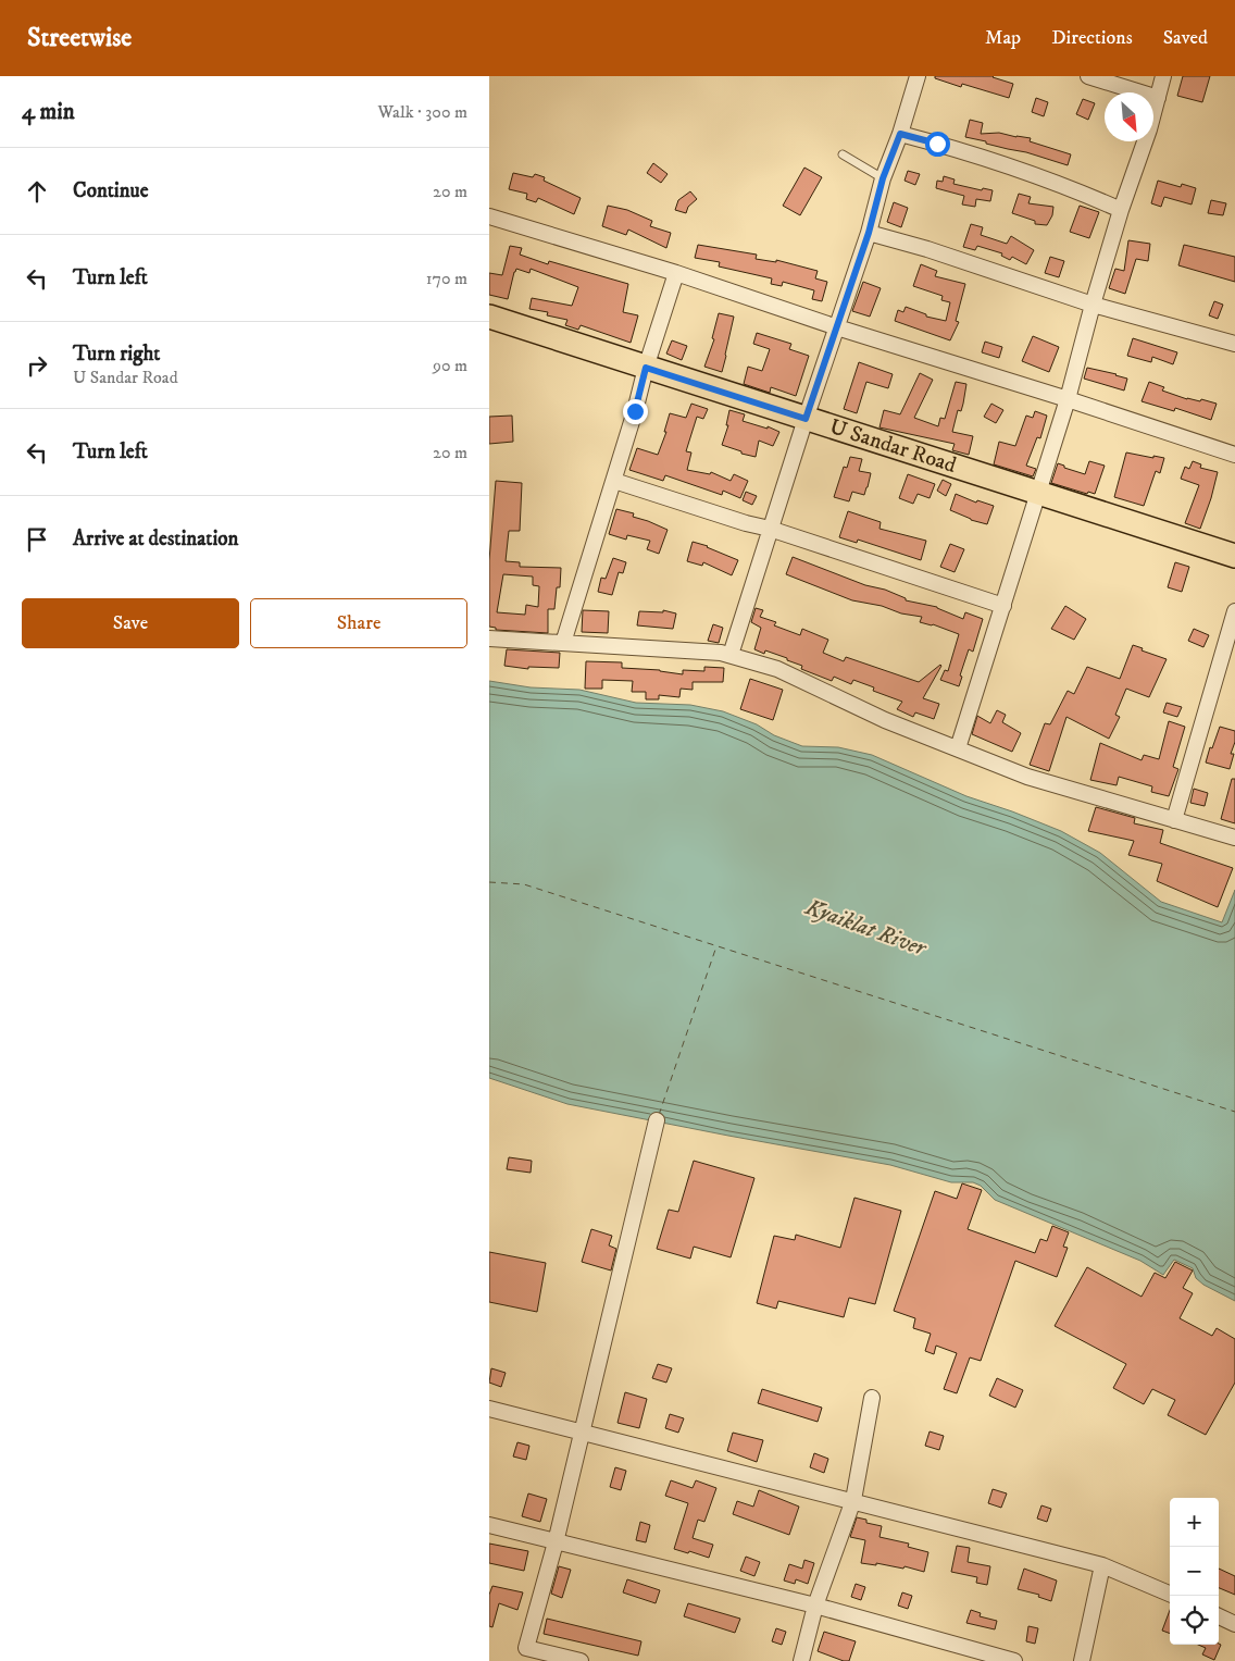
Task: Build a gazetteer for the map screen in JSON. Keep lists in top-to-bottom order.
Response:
{
  "streets": {
    "main road": ["U Sandar Road"]
  },
  "water": ["Kyaiklat River"],
  "north": "bottom right",
  "page": {
    "header": "Streetwise",
    "nav": ["Map", "Directions", "Saved"],
    "heading": ["4 min", "Walk · 300 m"],
    "list": [
      ["Continue", "20 m"],
      ["Turn left", "170 m"],
      ["Turn right", "U Sandar Road", "90 m"],
      ["Turn left", "20 m"],
      "Arrive at destination"
    ],
    "buttons": ["Save", "Share"],
    "map_buttons": ["+", "−"]
  }
}
